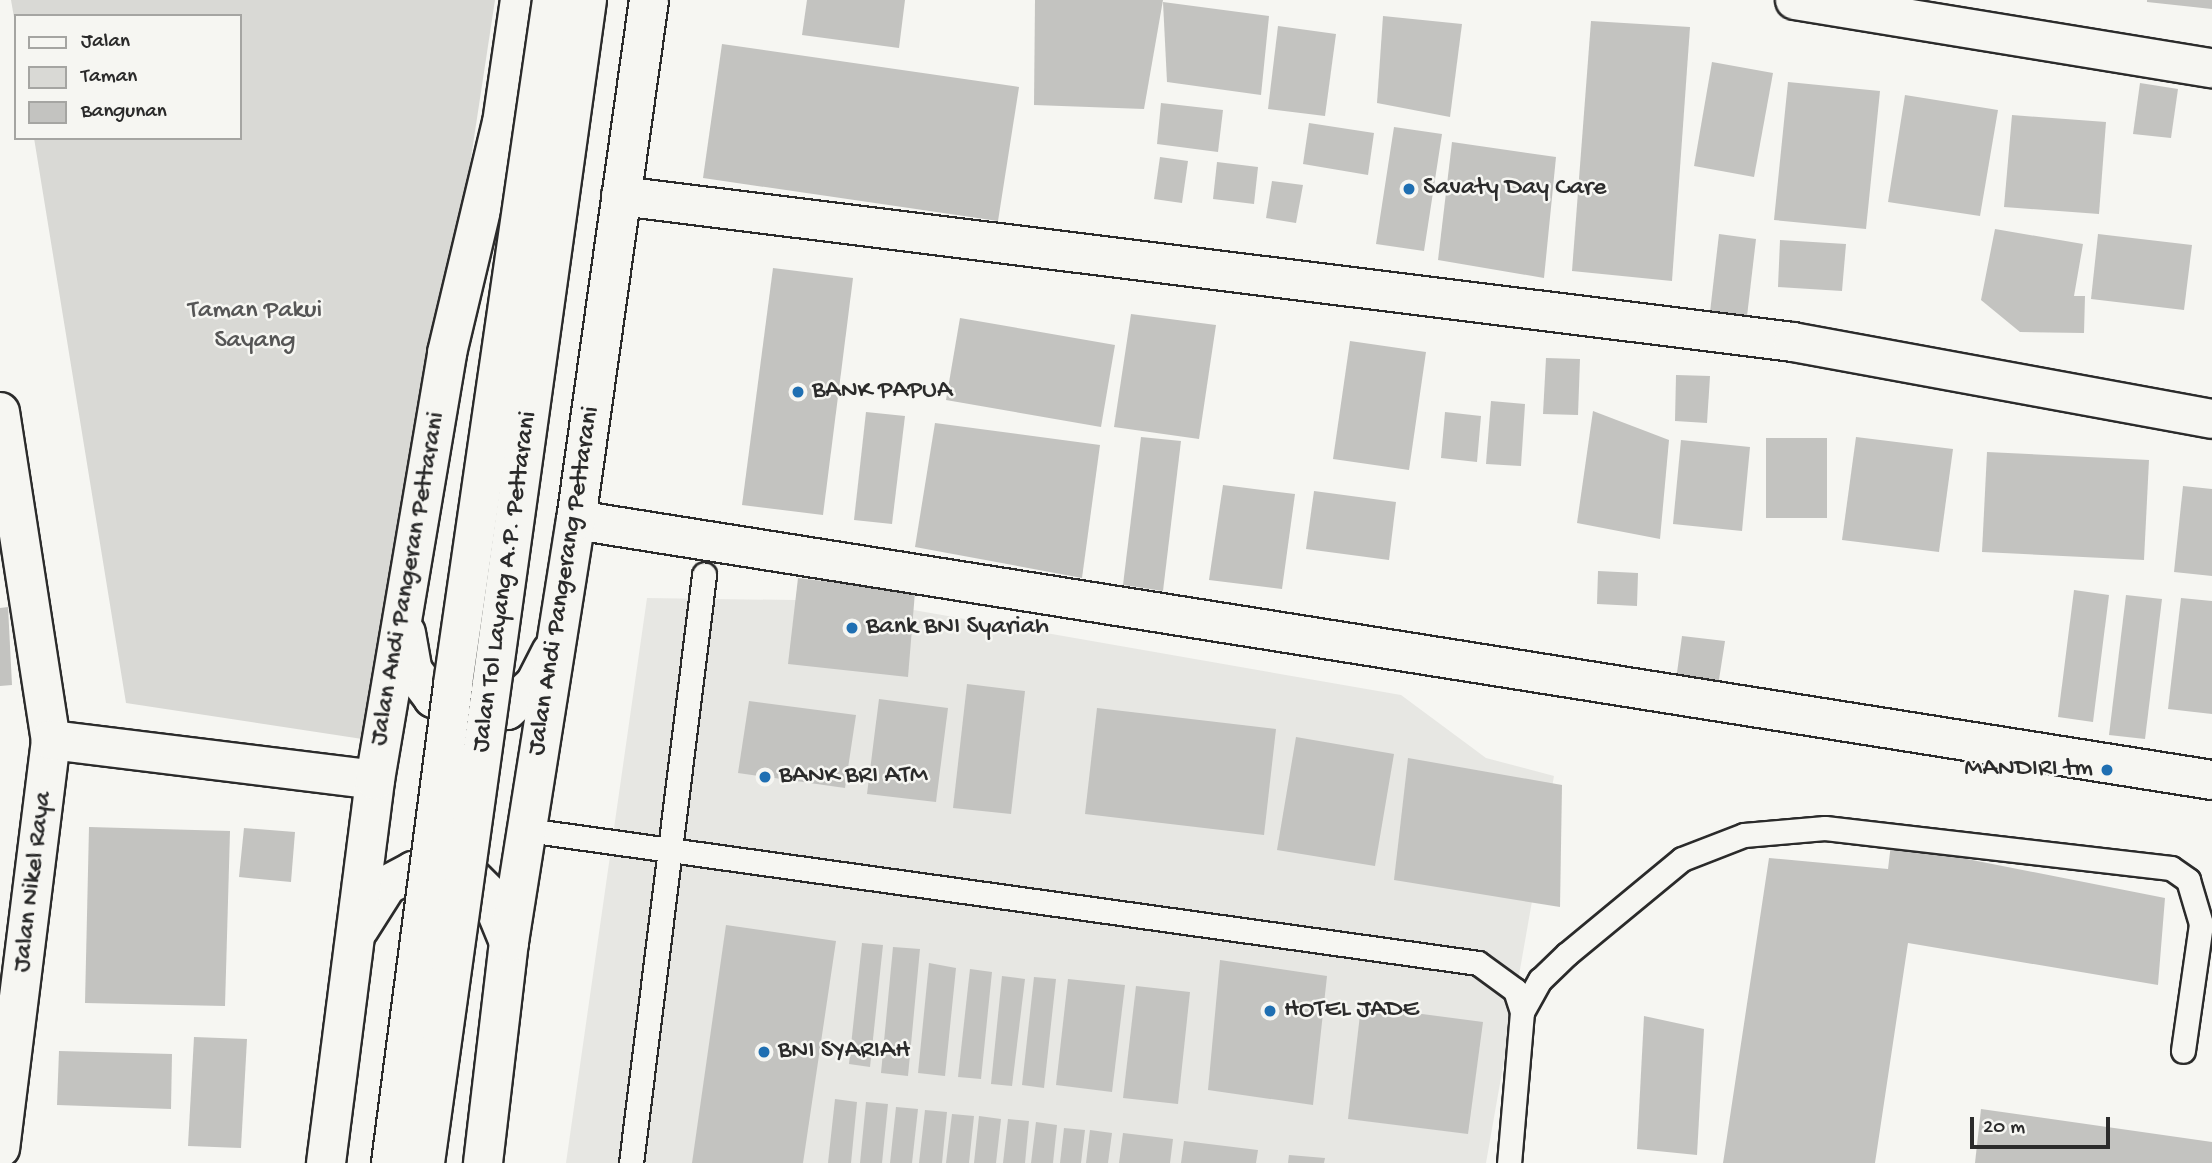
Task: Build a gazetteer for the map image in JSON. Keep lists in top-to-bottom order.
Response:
{
  "streets": {
    "main road": [
      "Jalan Andi Pangeran Pettarani",
      "Jalan Andi Pangerang Pettarani",
      "Jalan Tol Layang A.P. Pettarani",
      "Jalan Nikel Raya"
    ]
  },
  "parks": ["Taman Pakui Sayang"],
  "places": [
    "Savaty Day Care",
    "BANK PAPUA",
    "Bank BNI Syariah",
    "MANDIRI tm",
    "BANK BRI ATM",
    "HOTEL JADE",
    "BNI SYARIAH"
  ],
  "legend": ["Jalan", "Taman", "Bangunan"],
  "scale_bar": "20 m"
}
